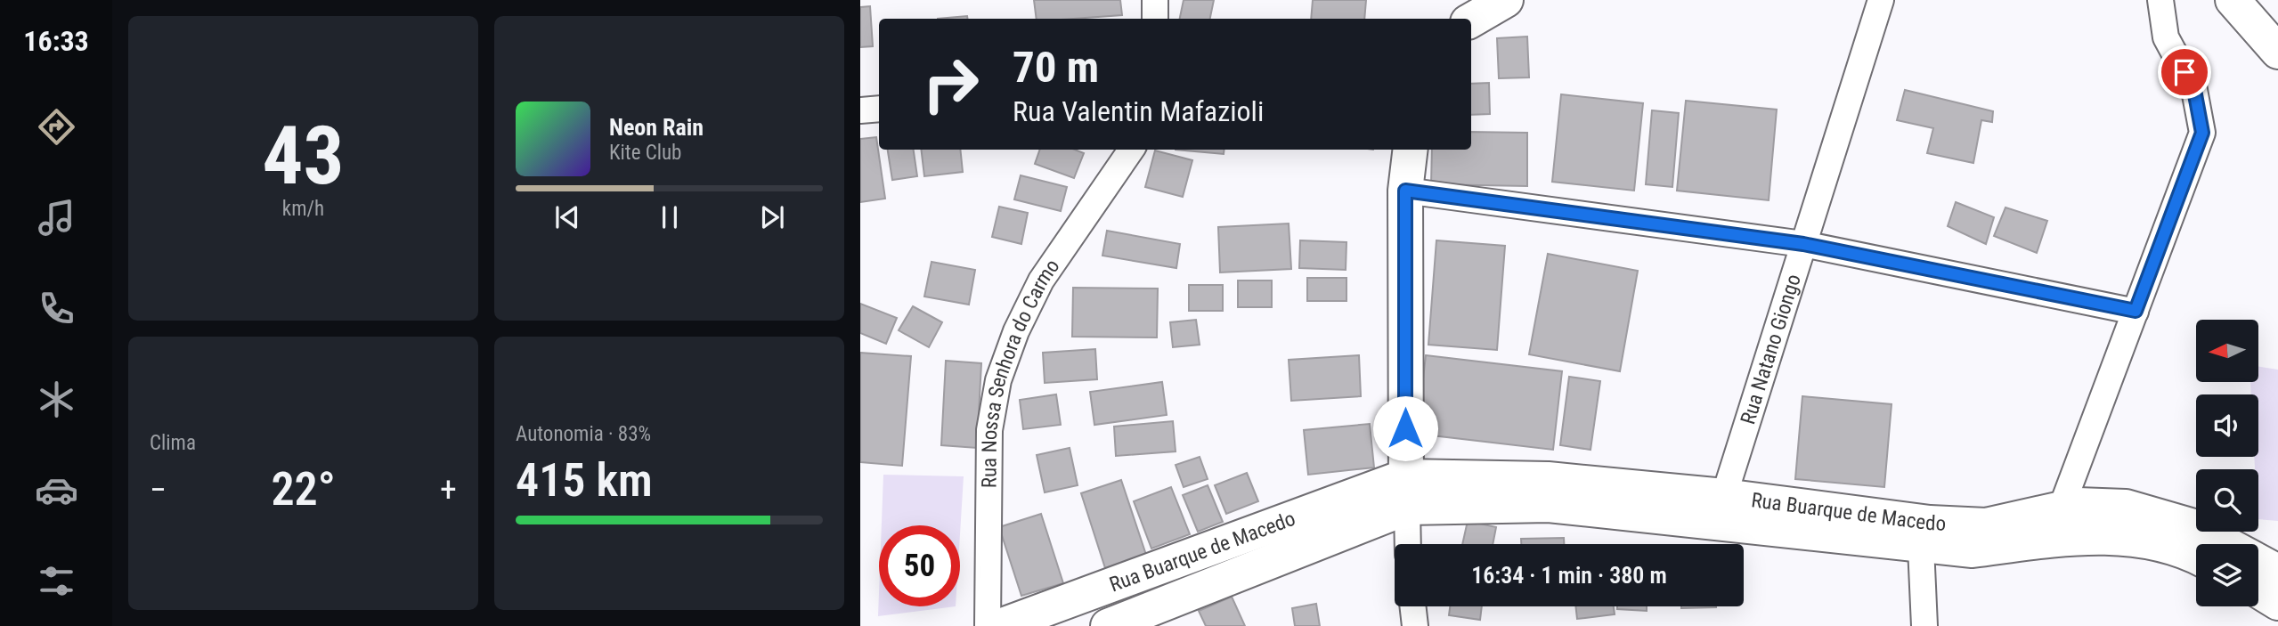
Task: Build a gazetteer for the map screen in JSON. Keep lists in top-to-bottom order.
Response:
{
  "streets": {
    "main road": ["Rua Buarque de Macedo"],
    "street": ["Rua Natano Giongo", "Rua Nossa Senhora do Carmo"]
  },
  "crossings": [
    ["Rua Natano Giongo", "Rua Buarque de Macedo"]
  ],
  "north": "left",
  "page": {
    "tabs": "16:33",
    "tile": [
      ["43", "km/h"],
      "Clima",
      ["Autonomia · 83%", "415 km"]
    ],
    "turn": ["70 m", "Rua Valentin Mafazioli"],
    "song": ["Neon Rain", "Kite Club"],
    "heat": ["−", "22°", "+"],
    "limit": "50",
    "trip": "16:34 · 1 min · 380 m"
  }
}
